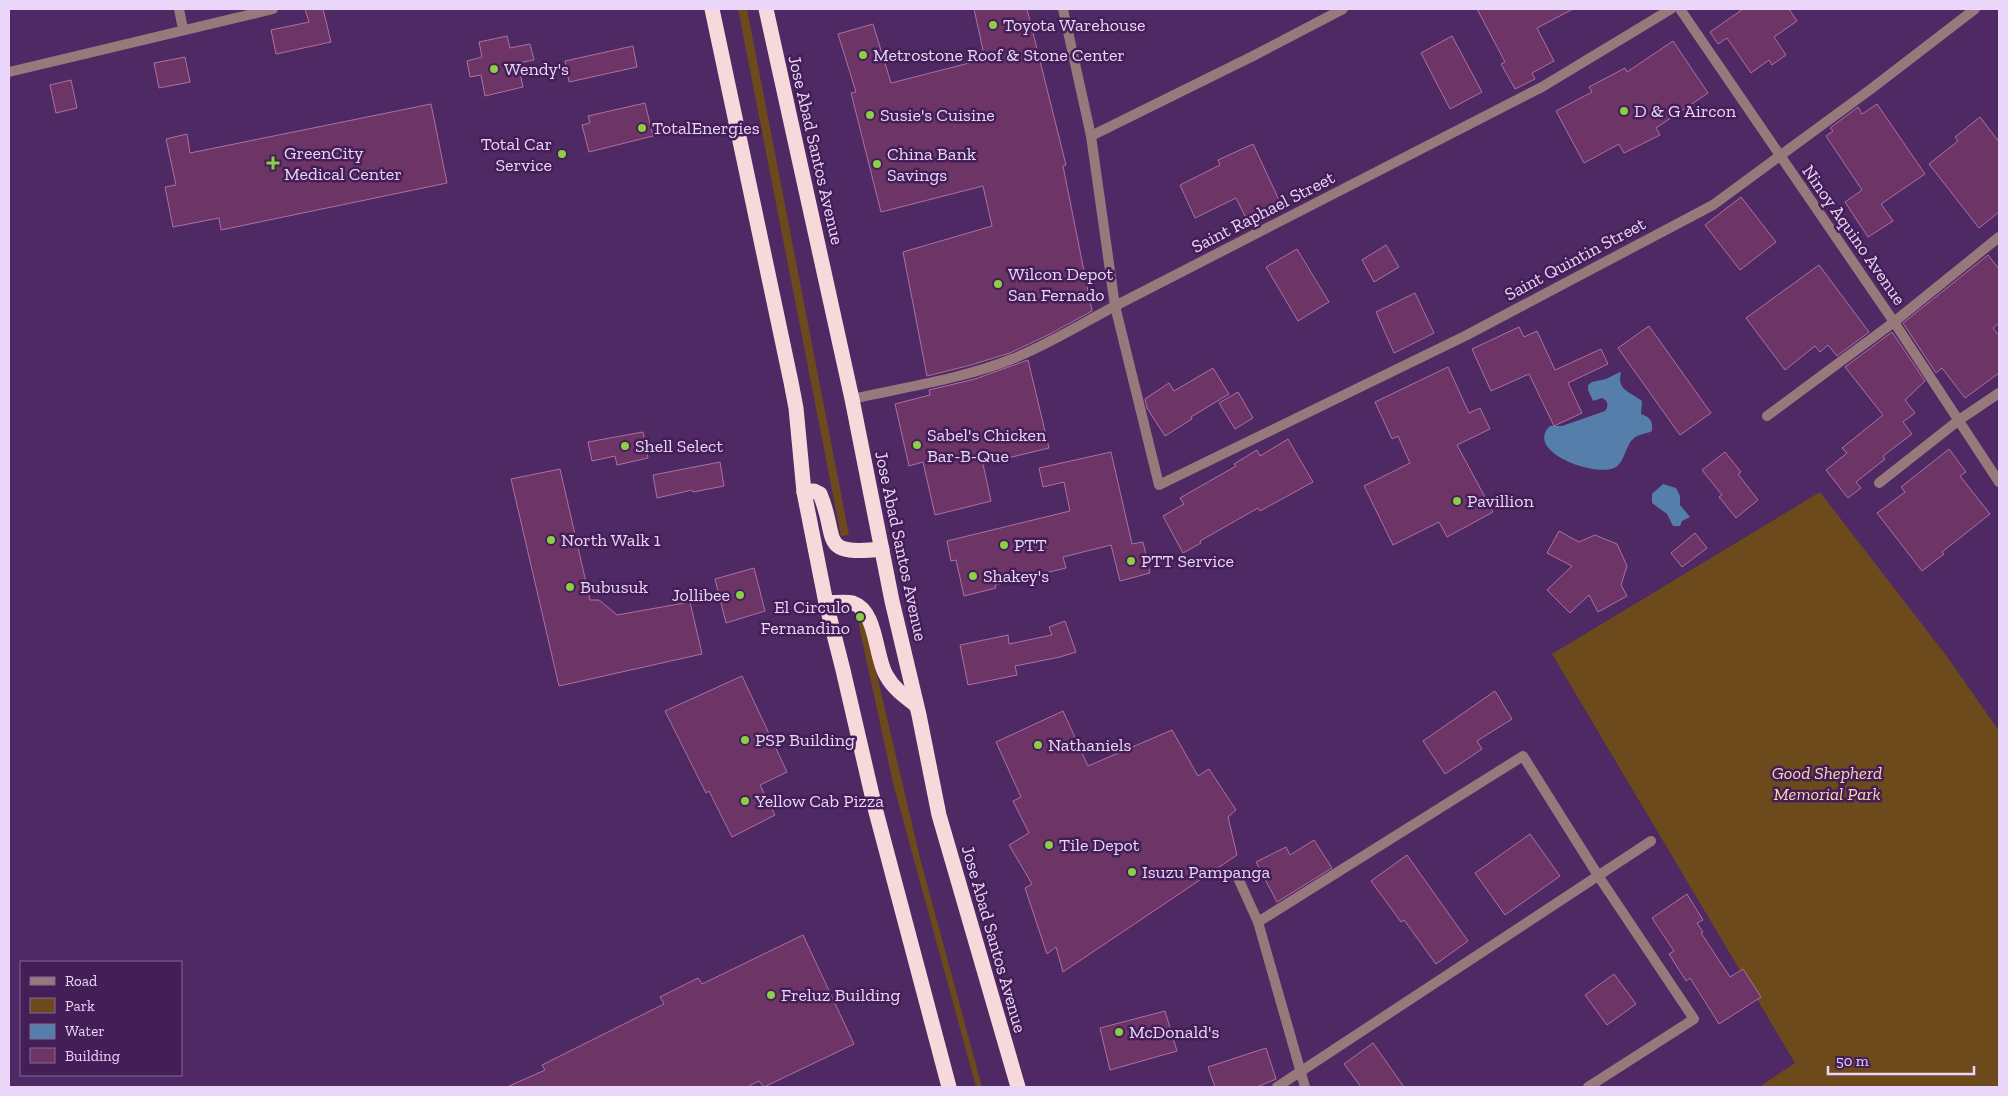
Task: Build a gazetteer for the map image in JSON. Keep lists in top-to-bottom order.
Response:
{
  "streets": {
    "highway": ["Jose Abad Santos Avenue"],
    "street": ["Saint Raphael Street", "Ninoy Aquino Avenue", "Saint Quintin Street"]
  },
  "crossings": [
    ["Jose Abad Santos Avenue", "Saint Raphael Street"],
    ["Saint Raphael Street", "Saint Quintin Street"],
    ["Ninoy Aquino Avenue", "Saint Quintin Street"]
  ],
  "parks": ["Good Shepherd Memorial Park"],
  "places": {
    "other": [
      "Toyota Warehouse",
      "Metrostone Roof & Stone Center",
      "Wendy's",
      "D & G Aircon",
      "Susie's Cuisine",
      "TotalEnergies",
      "Total Car Service",
      "China Bank Savings",
      "Wilcon Depot San Fernado",
      "Sabel's Chicken Bar-B-Que",
      "Shell Select",
      "Pavillion",
      "North Walk 1",
      "PTT",
      "PTT Service",
      "Shakey's",
      "Bubusuk",
      "Jollibee",
      "El Circulo Fernandino",
      "PSP Building",
      "Nathaniels",
      "Yellow Cab Pizza",
      "Tile Depot",
      "Isuzu Pampanga",
      "Freluz Building",
      "McDonald's"
    ],
    "health": ["GreenCity Medical Center"]
  },
  "legend": [
    "Road",
    "Park",
    "Water",
    "Building"
  ],
  "scale_bar": "50 m"
}
